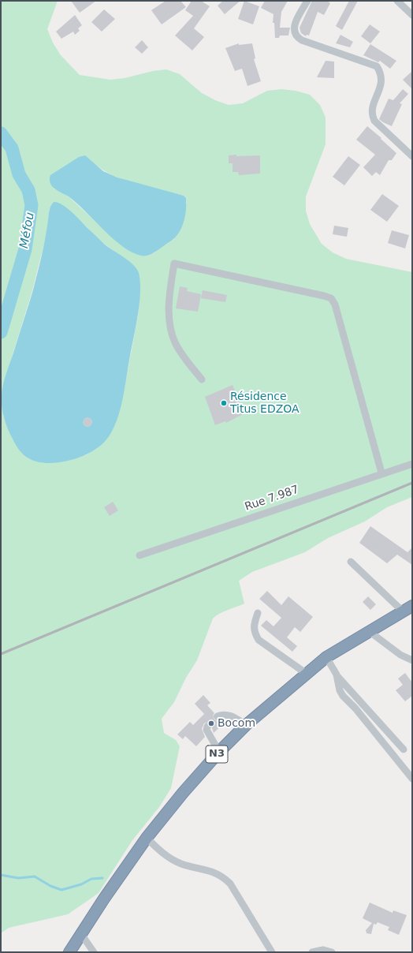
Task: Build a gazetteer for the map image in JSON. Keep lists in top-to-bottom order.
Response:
{
  "streets": {
    "highway": ["N3"],
    "street": ["Rue 7.987"]
  },
  "water": ["Méfou"],
  "places": ["Résidence Titus EDZOA", "Bocom"]
}
